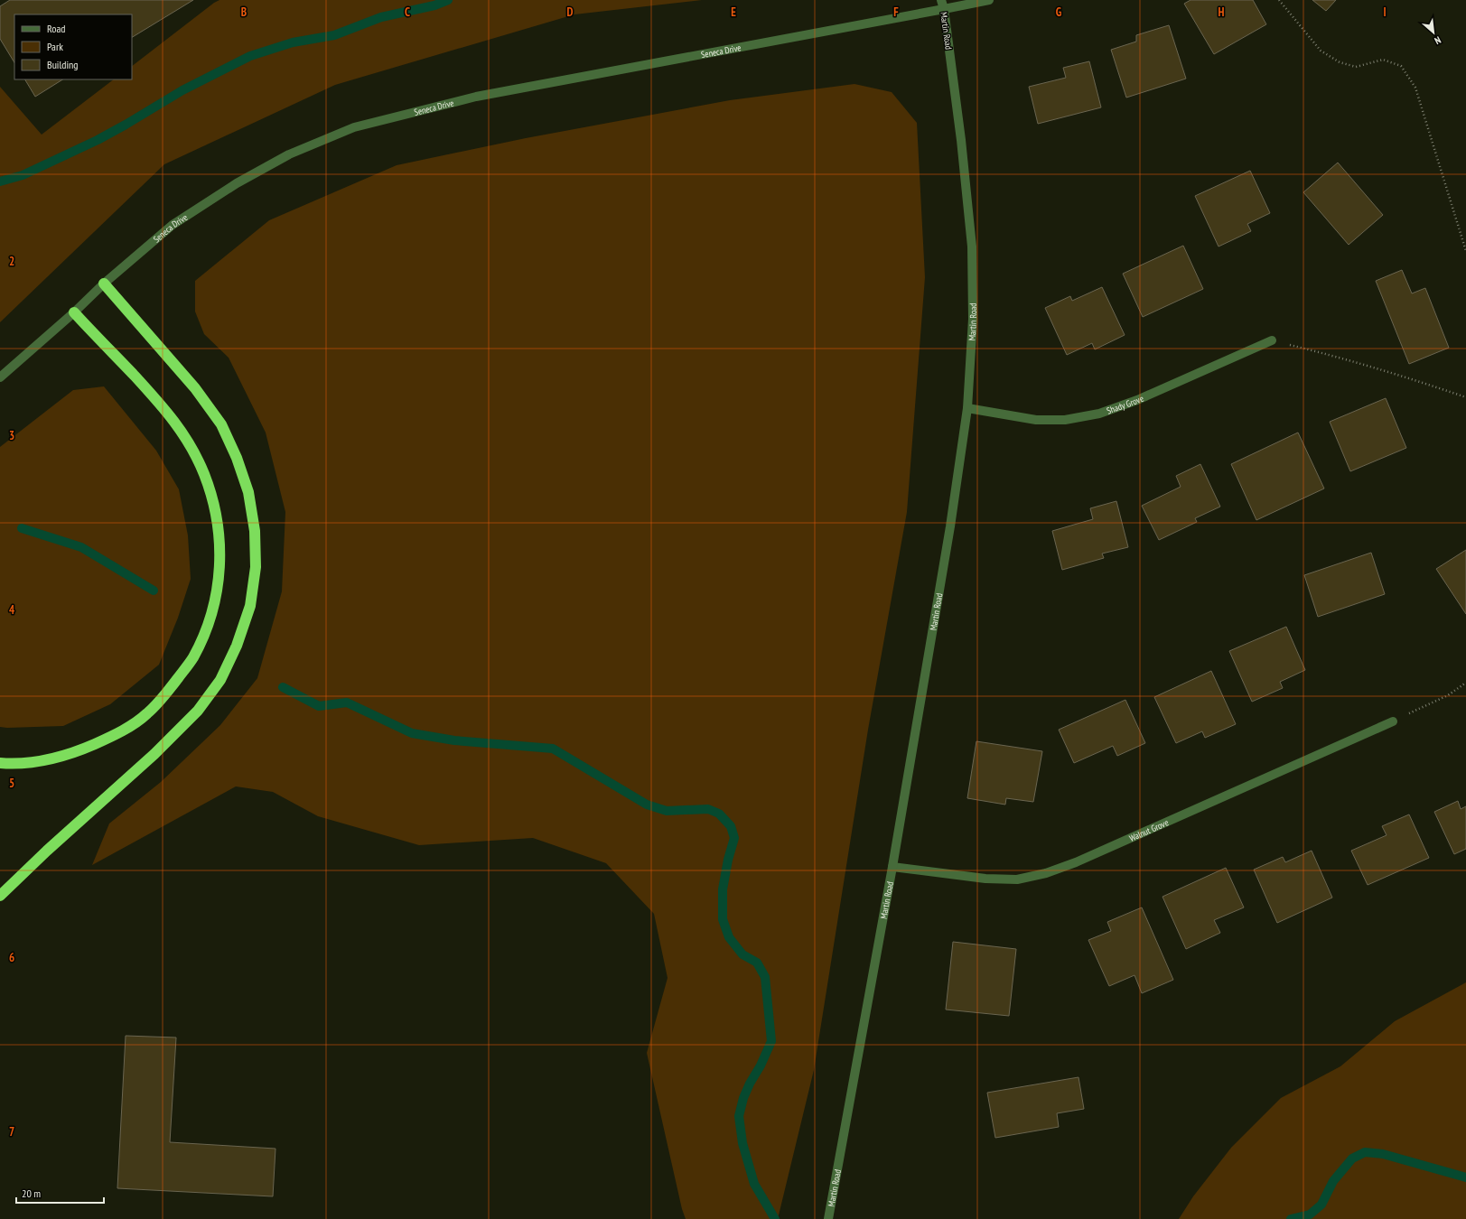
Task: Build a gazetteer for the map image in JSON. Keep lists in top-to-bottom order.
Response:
{
  "streets": {
    "street": [
      "Martin Road",
      "Seneca Drive",
      "Shady Grove",
      "Walnut Grove"
    ]
  },
  "crossings": [
    ["Martin Road", "Seneca Drive"],
    ["Martin Road", "Shady Grove"],
    ["Martin Road", "Walnut Grove"]
  ],
  "legend": ["Road", "Park", "Building"],
  "scale_bar": "20 m",
  "north": "bottom right",
  "grid": {
    "columns": [
      "B",
      "C",
      "D",
      "E",
      "F",
      "G",
      "H",
      "I"
    ],
    "rows": [
      "2",
      "3",
      "4",
      "5",
      "6",
      "7"
    ]
  }
}
